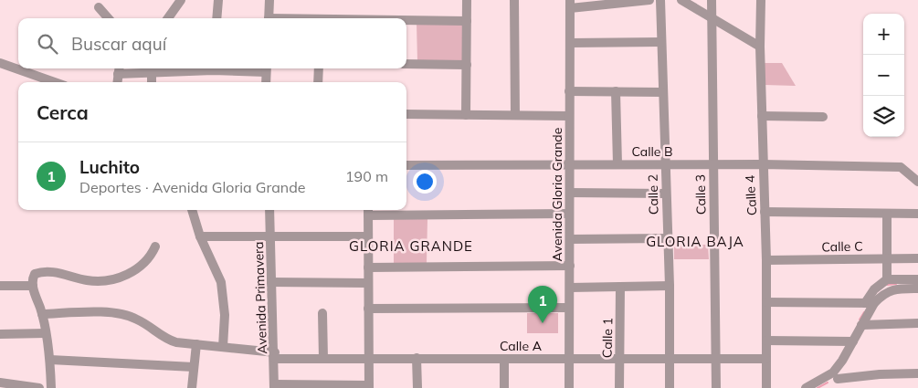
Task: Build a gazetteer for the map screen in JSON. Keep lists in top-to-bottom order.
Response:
{
  "streets": {
    "street": [
      "Calle B",
      "Avenida Gloria Grande",
      "Calle 2",
      "Calle 3",
      "Calle 4",
      "Calle C",
      "Avenida Primavera",
      "Calle 1",
      "Calle A"
    ]
  },
  "crossings": [
    ["Calle B", "Avenida Gloria Grande"],
    ["Calle B", "Calle 2"],
    ["Calle B", "Calle 3"],
    ["Calle B", "Calle 4"],
    ["Avenida Gloria Grande", "Calle A"],
    ["Calle 2", "Calle A"],
    ["Calle 3", "Calle A"],
    ["Calle 4", "Calle C"],
    ["Calle 4", "Calle A"],
    ["Avenida Primavera", "Calle A"],
    ["Calle 1", "Calle A"]
  ],
  "districts": ["GLORIA BAJA", "GLORIA GRANDE"],
  "page": {
    "map_buttons": ["+", "−"],
    "search": "Buscar aquí",
    "heading": "Cerca",
    "list": [
      {
        "mark": "1",
        "name": "Luchito",
        "note": "Deportes · Avenida Gloria Grande",
        "value": "190 m"
      }
    ],
    "pins": "1"
  }
}
